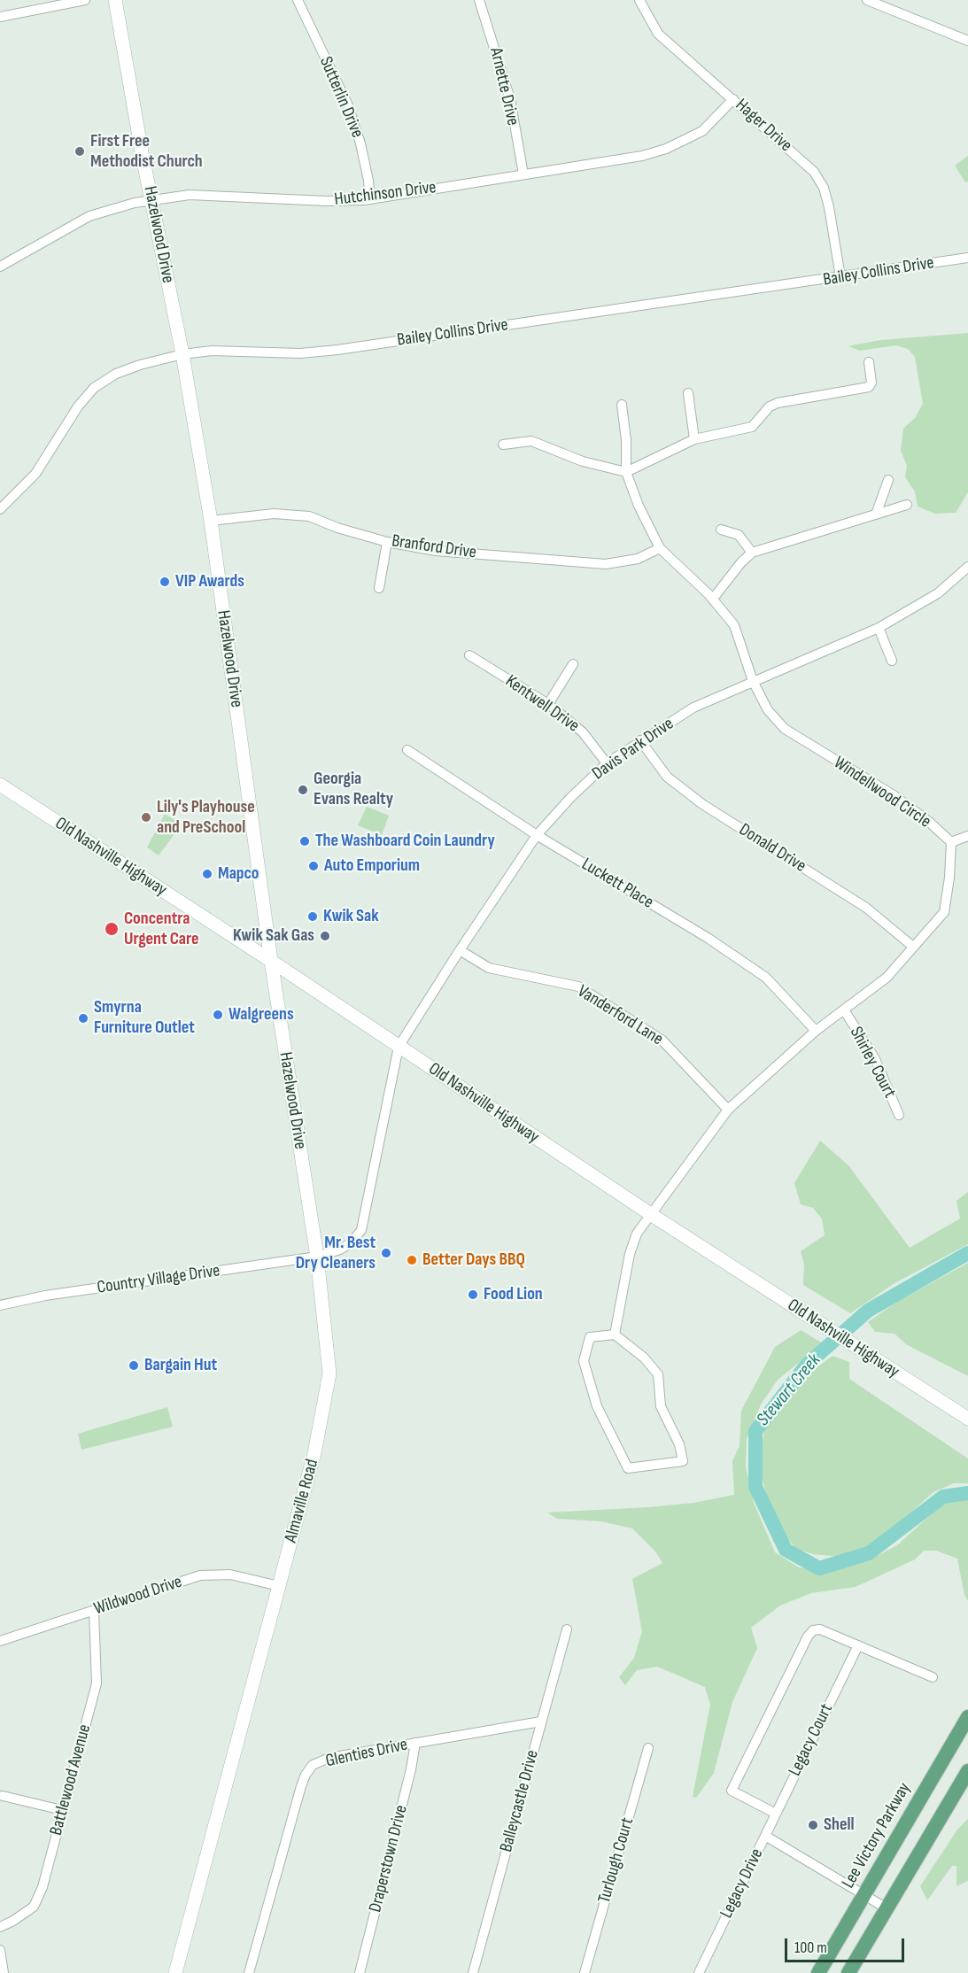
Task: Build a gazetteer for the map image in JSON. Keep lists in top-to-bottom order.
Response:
{
  "streets": {
    "main road": ["Lee Victory Parkway"],
    "street": [
      "Arnette Drive",
      "Sutterlin Drive",
      "Hager Drive",
      "Hutchinson Drive",
      "Hazelwood Drive",
      "Bailey Collins Drive",
      "Branford Drive",
      "Kentwell Drive",
      "Davis Park Drive",
      "Windellwood Circle",
      "Donald Drive",
      "Old Nashville Highway",
      "Luckett Place",
      "Vanderford Lane",
      "Shirley Court",
      "Country Village Drive",
      "Almaville Road",
      "Wildwood Drive",
      "Legacy Court",
      "Glenties Drive",
      "Battlewood Avenue",
      "Balleycastle Drive",
      "Draperstown Drive",
      "Turlough Court",
      "Legacy Drive"
    ]
  },
  "crossings": [
    ["Arnette Drive", "Hutchinson Drive"],
    ["Sutterlin Drive", "Hutchinson Drive"],
    ["Hager Drive", "Hutchinson Drive"],
    ["Hager Drive", "Bailey Collins Drive"],
    ["Hutchinson Drive", "Hazelwood Drive"],
    ["Hazelwood Drive", "Bailey Collins Drive"],
    ["Hazelwood Drive", "Branford Drive"],
    ["Hazelwood Drive", "Old Nashville Highway"],
    ["Hazelwood Drive", "Country Village Drive"],
    ["Hazelwood Drive", "Almaville Road"],
    ["Branford Drive", "Windellwood Circle"],
    ["Kentwell Drive", "Davis Park Drive"],
    ["Davis Park Drive", "Windellwood Circle"],
    ["Davis Park Drive", "Donald Drive"],
    ["Davis Park Drive", "Old Nashville Highway"],
    ["Davis Park Drive", "Luckett Place"],
    ["Davis Park Drive", "Vanderford Lane"],
    ["Country Village Drive", "Almaville Road"],
    ["Almaville Road", "Wildwood Drive"],
    ["Wildwood Drive", "Battlewood Avenue"],
    ["Legacy Court", "Legacy Drive"],
    ["Glenties Drive", "Balleycastle Drive"],
    ["Glenties Drive", "Draperstown Drive"],
    ["Lee Victory Parkway", "Legacy Drive"]
  ],
  "water": ["Stewart Creek"],
  "places": [
    "First Free Methodist Church",
    "VIP Awards",
    "Georgia Evans Realty",
    "Lily's Playhouse and PreSchool",
    "The Washboard Coin Laundry",
    "Auto Emporium",
    "Mapco",
    "Kwik Sak",
    "Concentra Urgent Care",
    "Kwik Sak Gas",
    "Walgreens",
    "Smyrna Furniture Outlet",
    "Mr. Best Dry Cleaners",
    "Better Days BBQ",
    "Food Lion",
    "Bargain Hut",
    "Shell"
  ],
  "scale_bar": "100 m"
}
